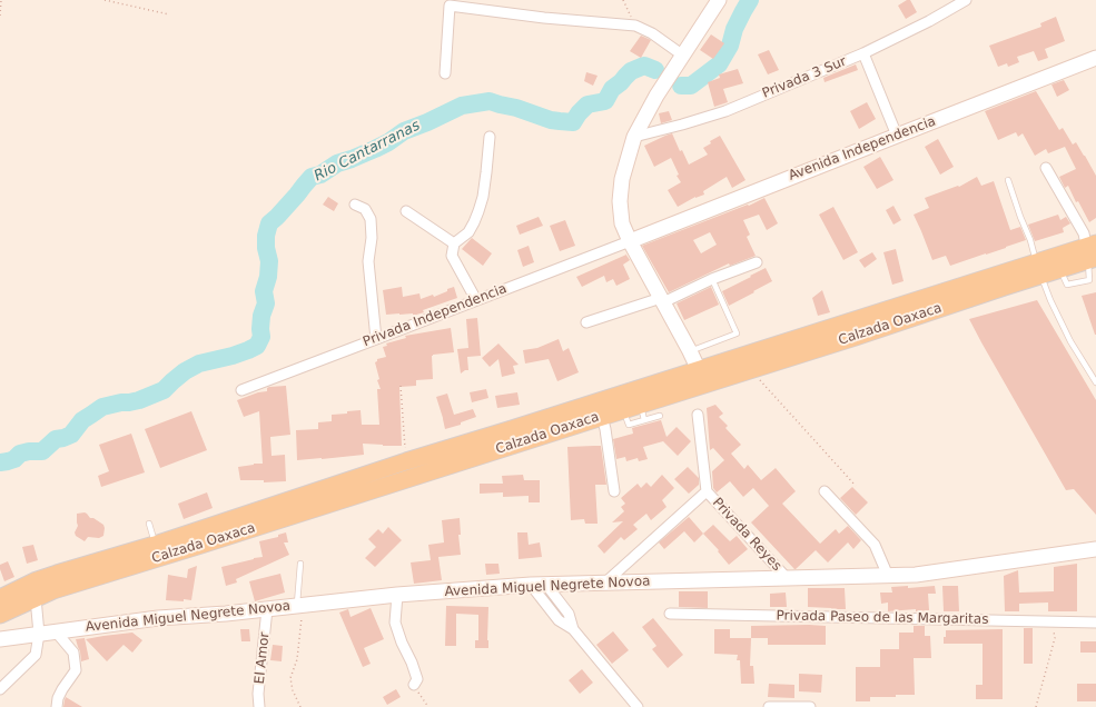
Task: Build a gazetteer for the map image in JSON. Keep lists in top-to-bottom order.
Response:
{
  "streets": {
    "main road": ["Avenida Independencia", "Calzada Oaxaca", "Avenida Miguel Negrete Novoa"],
    "street": [
      "Privada 3 Sur",
      "Privada Independencia",
      "Privada Reyes",
      "Privada Paseo de las Margaritas",
      "El Amor"
    ]
  },
  "crossings": [
    ["Avenida Independencia", "Privada Independencia"],
    ["Privada Reyes", "Avenida Miguel Negrete Novoa"],
    ["Avenida Miguel Negrete Novoa", "El Amor"]
  ],
  "water": ["Rio Cantarranas"]
}
